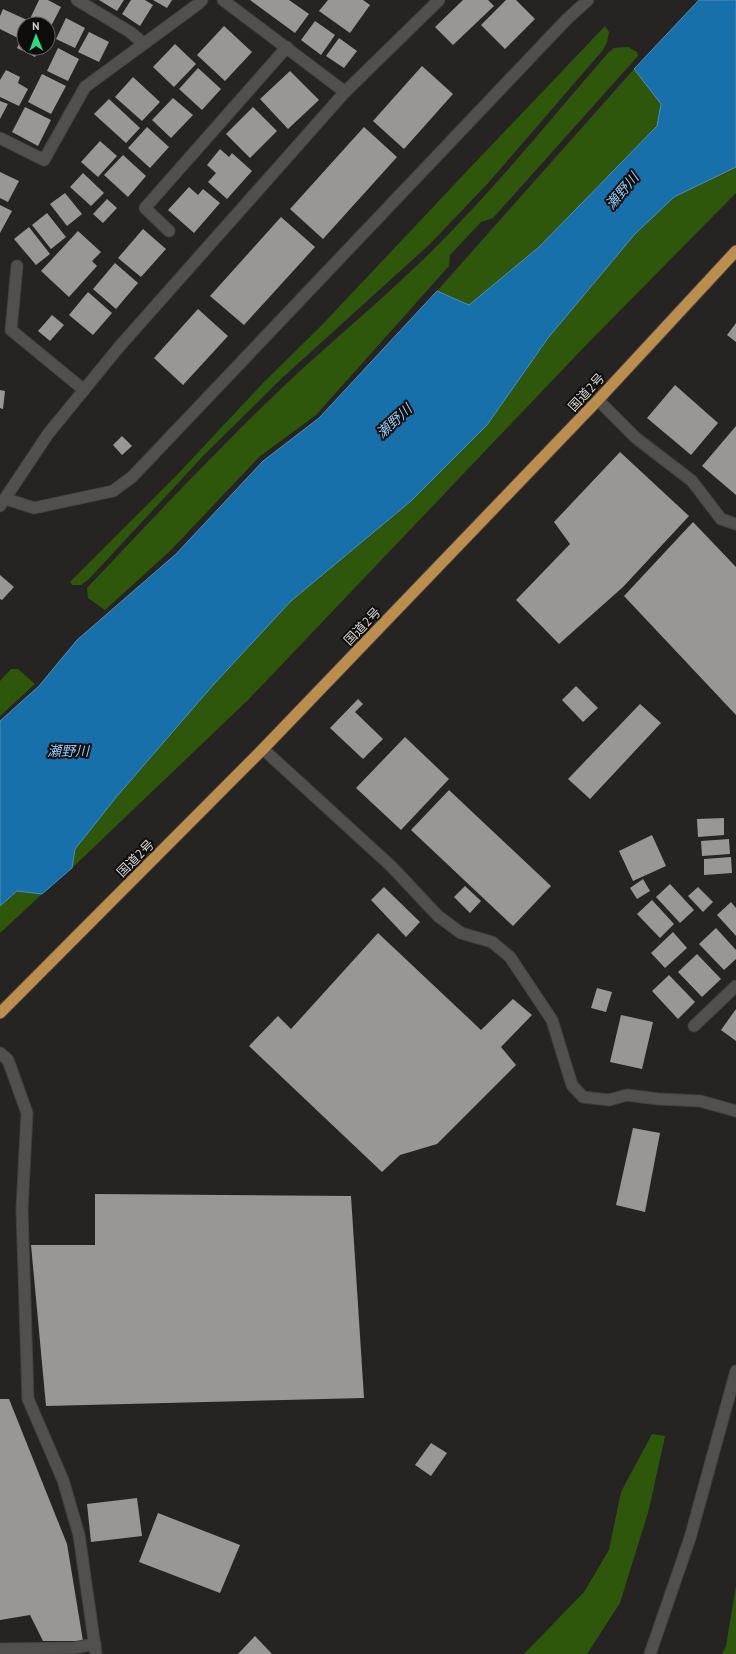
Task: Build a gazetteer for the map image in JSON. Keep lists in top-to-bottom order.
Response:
{
  "streets": {
    "highway": ["国道2号"]
  },
  "water": ["瀬野川"],
  "north": "top"
}
